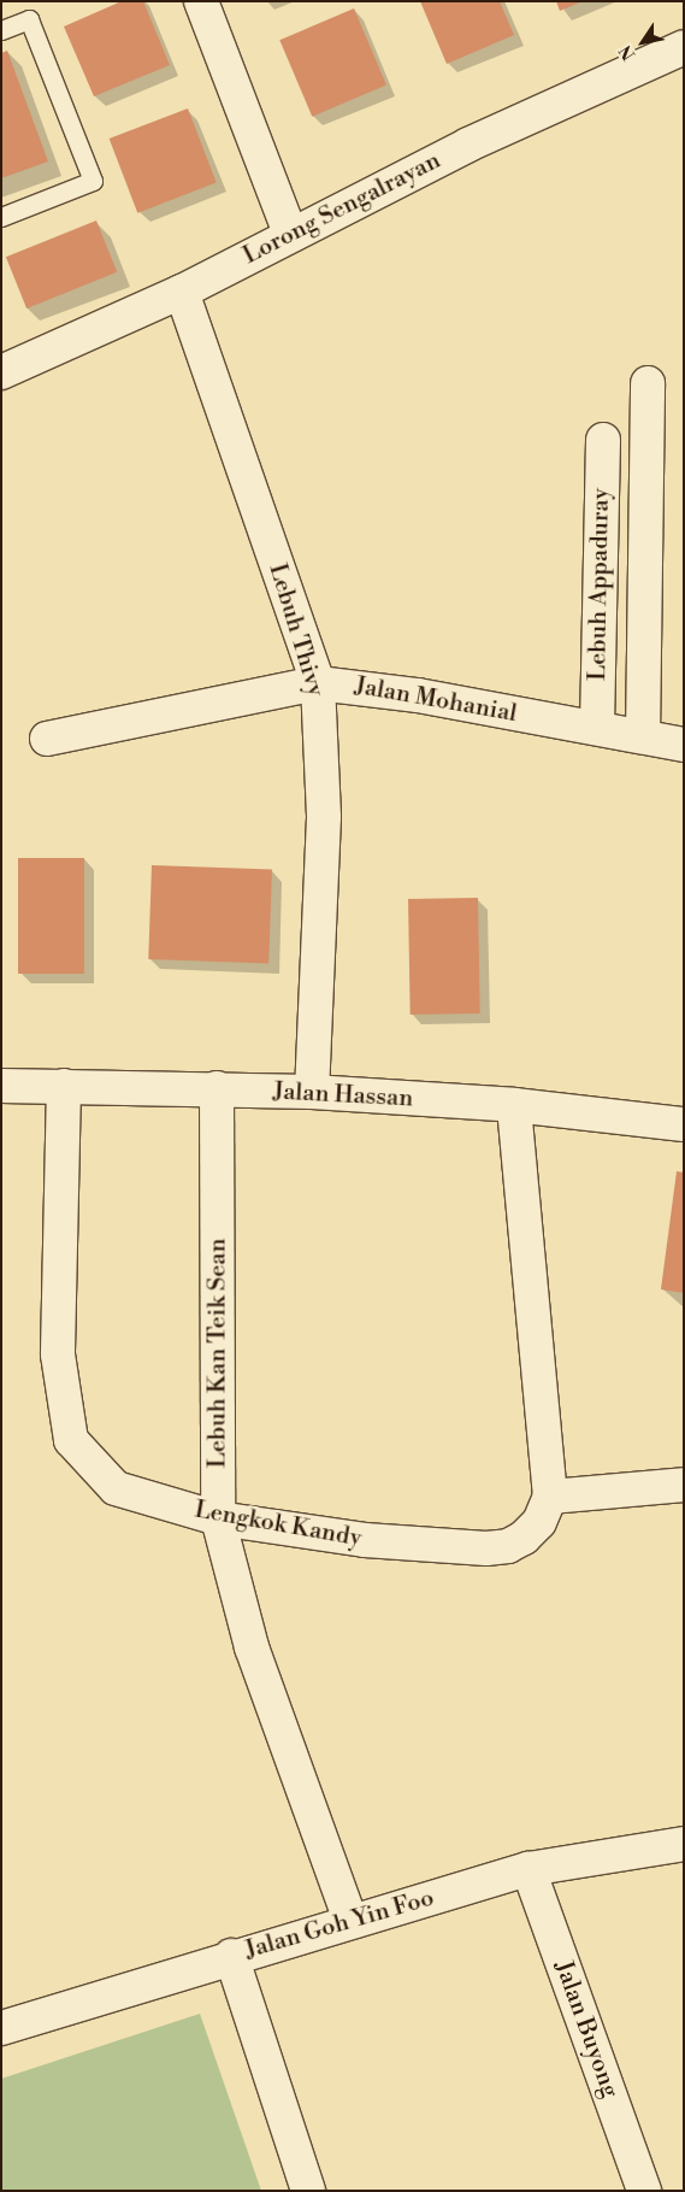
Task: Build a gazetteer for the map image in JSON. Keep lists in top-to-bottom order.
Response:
{
  "streets": {
    "street": [
      "Lorong Sengalrayan",
      "Lebuh Appaduray",
      "Lebuh Thivy",
      "Jalan Mohanial",
      "Jalan Hassan",
      "Lebuh Kan Teik Sean",
      "Lengkok Kandy",
      "Jalan Goh Yin Foo",
      "Jalan Buyong"
    ]
  },
  "crossings": [
    ["Lorong Sengalrayan", "Lebuh Thivy"],
    ["Lebuh Appaduray", "Jalan Mohanial"],
    ["Lebuh Thivy", "Jalan Mohanial"],
    ["Lebuh Thivy", "Jalan Hassan"],
    ["Jalan Hassan", "Lebuh Kan Teik Sean"],
    ["Jalan Hassan", "Lengkok Kandy"],
    ["Lebuh Kan Teik Sean", "Lengkok Kandy"],
    ["Lebuh Kan Teik Sean", "Jalan Goh Yin Foo"],
    ["Jalan Goh Yin Foo", "Jalan Buyong"]
  ],
  "north": "bottom left"
}
